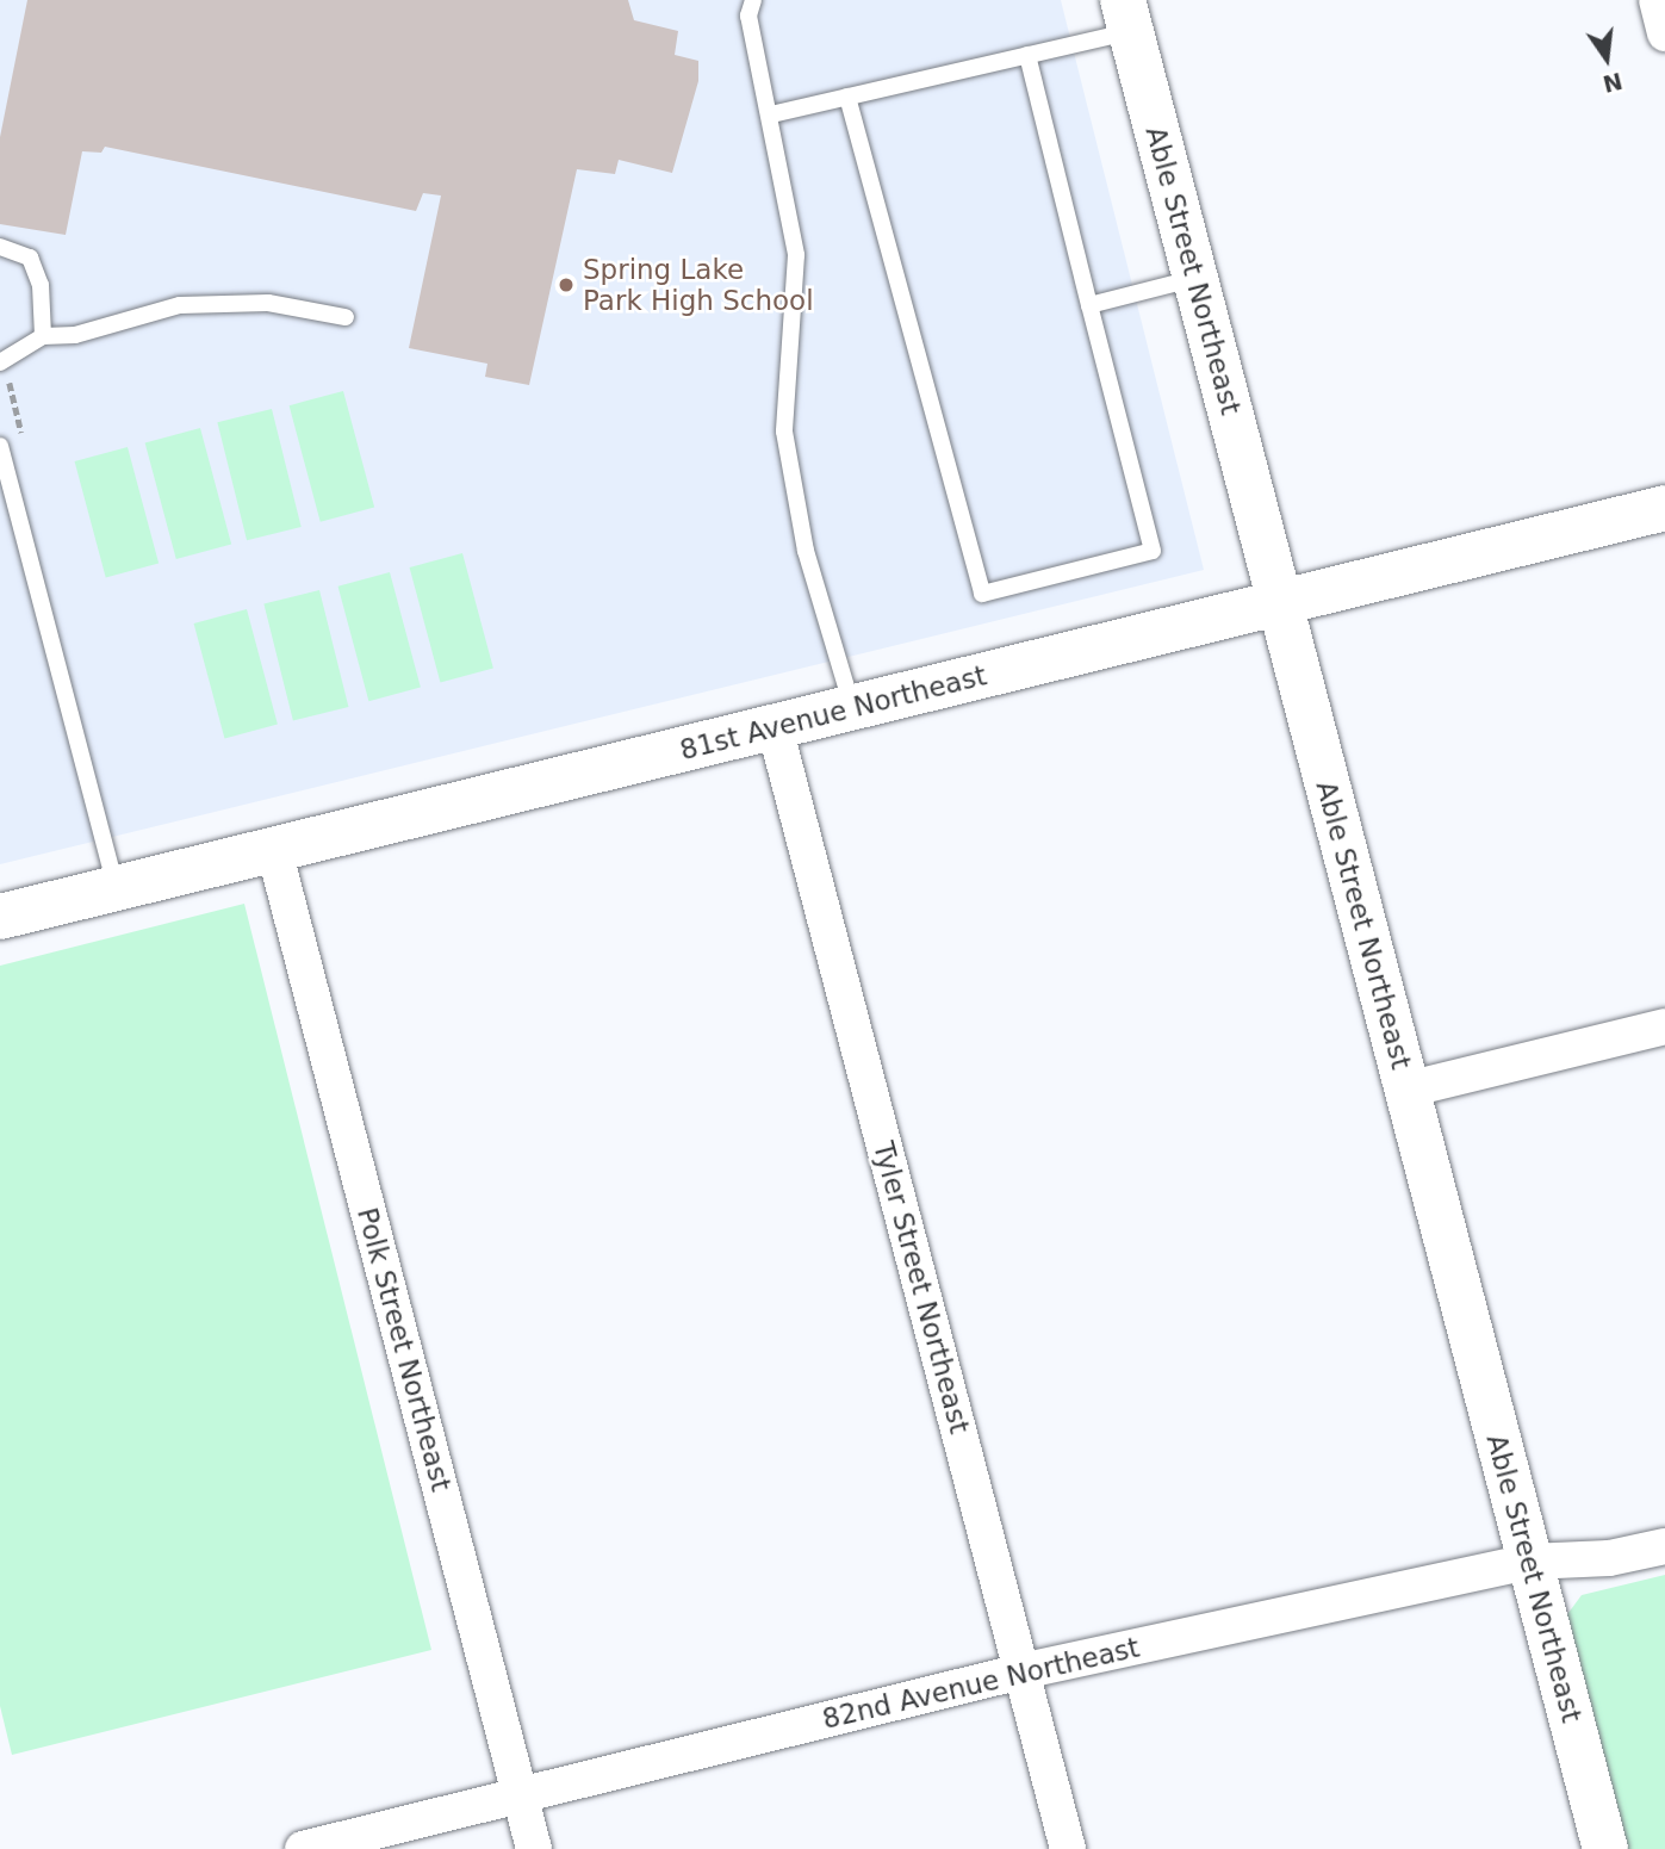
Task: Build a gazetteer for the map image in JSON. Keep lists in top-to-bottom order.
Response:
{
  "streets": {
    "street": [
      "Able Street Northeast",
      "81st Avenue Northeast",
      "Tyler Street Northeast",
      "Polk Street Northeast",
      "82nd Avenue Northeast"
    ]
  },
  "crossings": [
    ["Able Street Northeast", "81st Avenue Northeast"],
    ["Able Street Northeast", "82nd Avenue Northeast"],
    ["81st Avenue Northeast", "Tyler Street Northeast"],
    ["81st Avenue Northeast", "Polk Street Northeast"],
    ["Tyler Street Northeast", "82nd Avenue Northeast"],
    ["Polk Street Northeast", "82nd Avenue Northeast"]
  ],
  "places": ["Spring Lake Park High School"],
  "north": "bottom"
}
